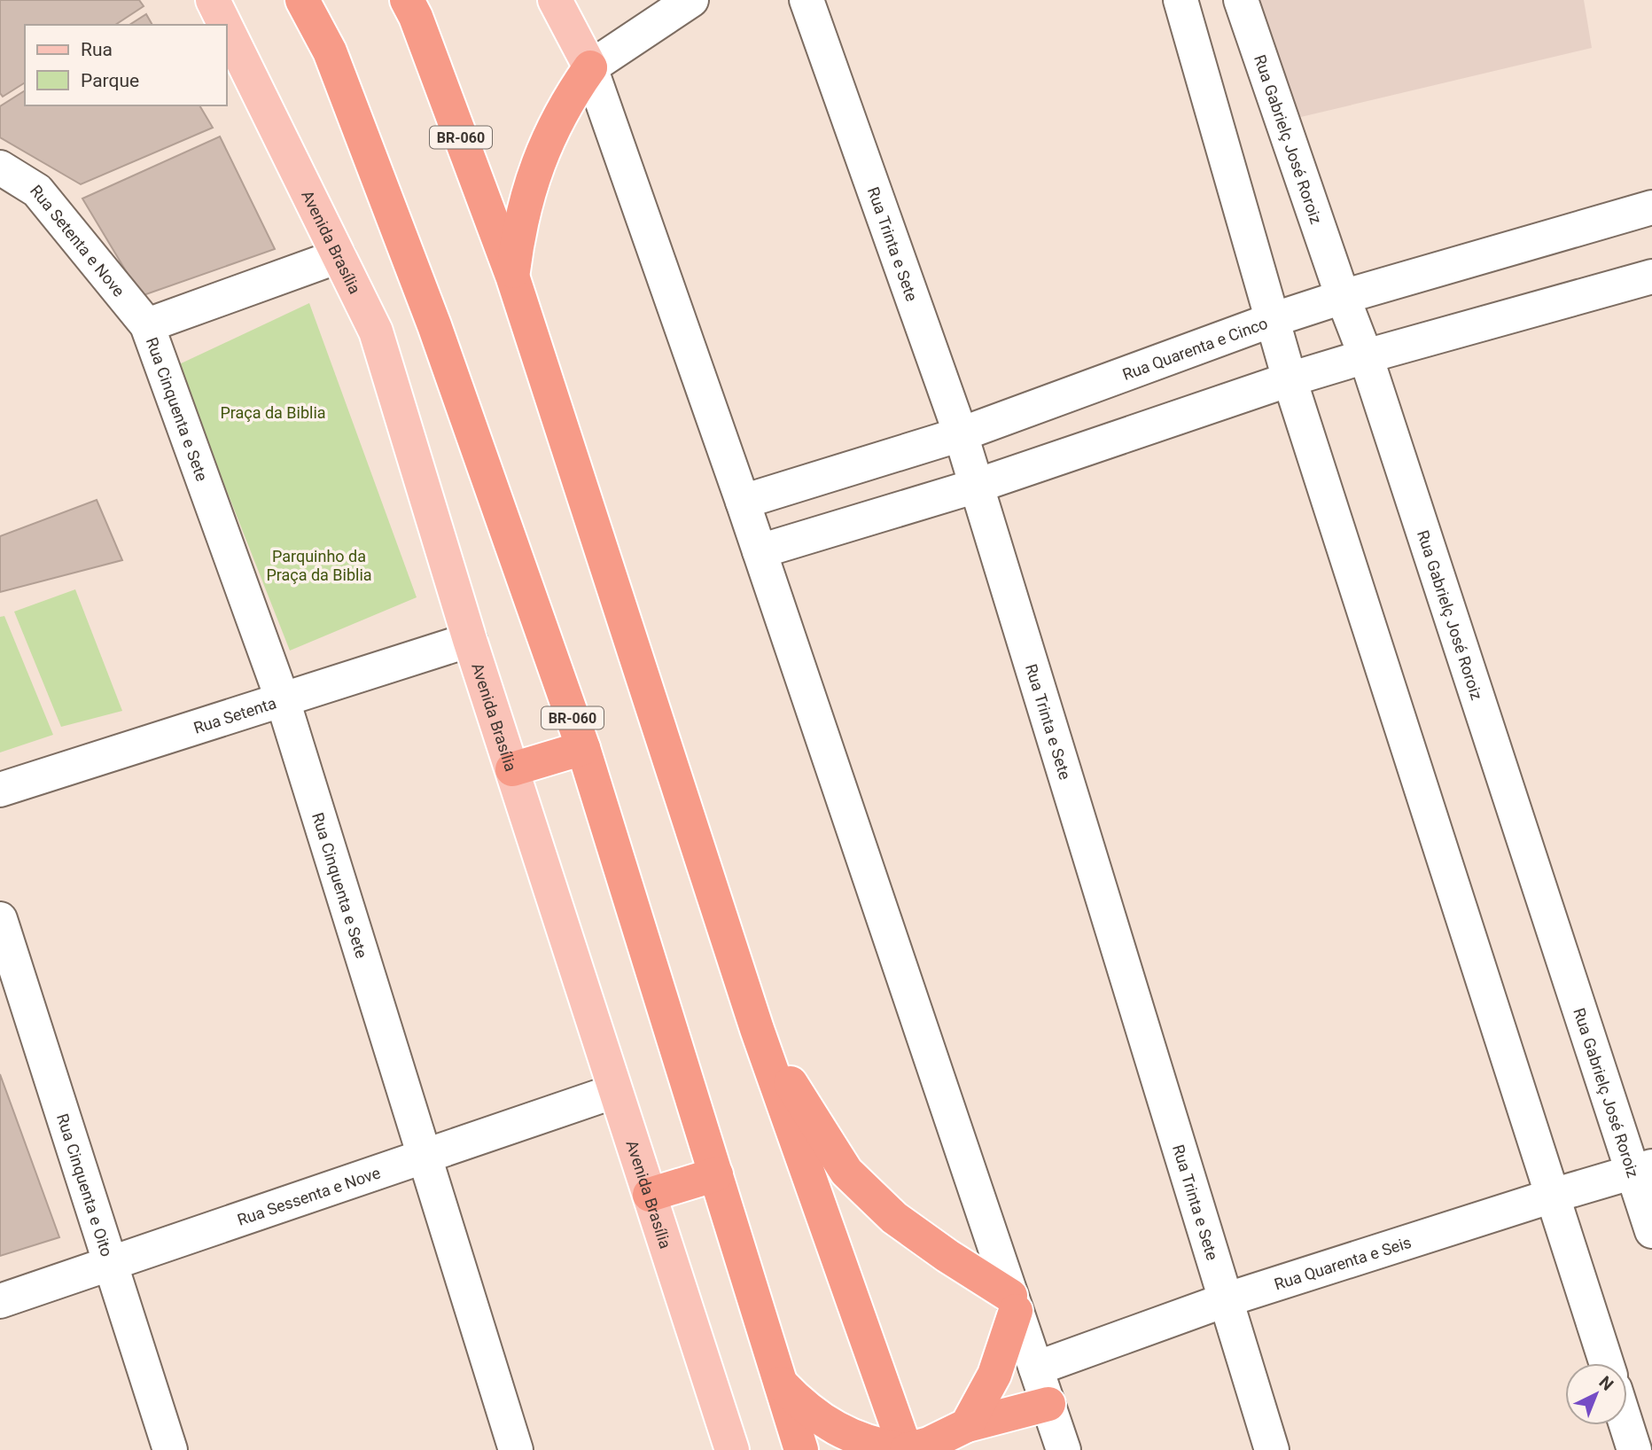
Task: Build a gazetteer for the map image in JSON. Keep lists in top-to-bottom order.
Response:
{
  "streets": {
    "highway": ["BR-060"],
    "main road": ["Avenida Brasília"],
    "street": [
      "Rua Gabrielç José Roroiz",
      "Rua Setenta e Nove",
      "Rua Trinta e Sete",
      "Rua Quarenta e Cinco",
      "Rua Cinquenta e Sete",
      "Rua Setenta",
      "Rua Cinquenta e Oito",
      "Rua Sessenta e Nove",
      "Rua Quarenta e Seis"
    ]
  },
  "crossings": [
    ["Rua Gabrielç José Roroiz", "Rua Quarenta e Cinco"],
    ["Rua Gabrielç José Roroiz", "Rua Quarenta e Seis"],
    ["Avenida Brasília", "Rua Setenta"],
    ["Avenida Brasília", "Rua Sessenta e Nove"],
    ["Rua Setenta e Nove", "Rua Cinquenta e Sete"],
    ["Rua Trinta e Sete", "Rua Quarenta e Cinco"],
    ["Rua Trinta e Sete", "Rua Quarenta e Seis"],
    ["Rua Cinquenta e Sete", "Rua Setenta"],
    ["Rua Cinquenta e Sete", "Rua Sessenta e Nove"],
    ["Rua Cinquenta e Oito", "Rua Sessenta e Nove"]
  ],
  "parks": ["Praça da Biblia", "Parquinho da Praça da Biblia"],
  "legend": ["Rua", "Parque"],
  "north": "top right"
}
